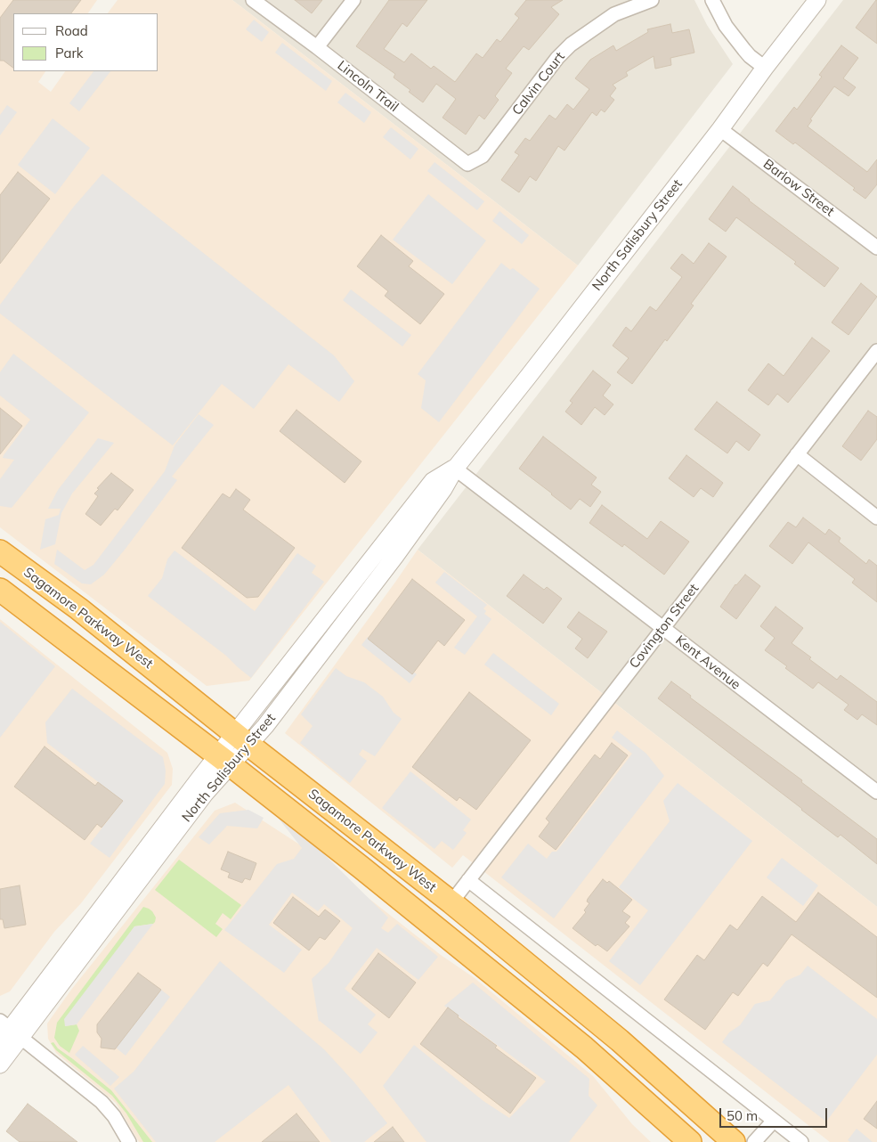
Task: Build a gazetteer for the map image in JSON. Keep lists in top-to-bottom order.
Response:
{
  "streets": {
    "highway": ["Sagamore Parkway West"],
    "street": [
      "Calvin Court",
      "Lincoln Trail",
      "Barlow Street",
      "North Salisbury Street",
      "Covington Street",
      "Kent Avenue"
    ]
  },
  "crossings": [
    ["Calvin Court", "Lincoln Trail"],
    ["Barlow Street", "North Salisbury Street"],
    ["North Salisbury Street", "Sagamore Parkway West"],
    ["North Salisbury Street", "Kent Avenue"],
    ["Sagamore Parkway West", "Covington Street"],
    ["Covington Street", "Kent Avenue"]
  ],
  "legend": ["Road", "Park"],
  "scale_bar": "50 m"
}
